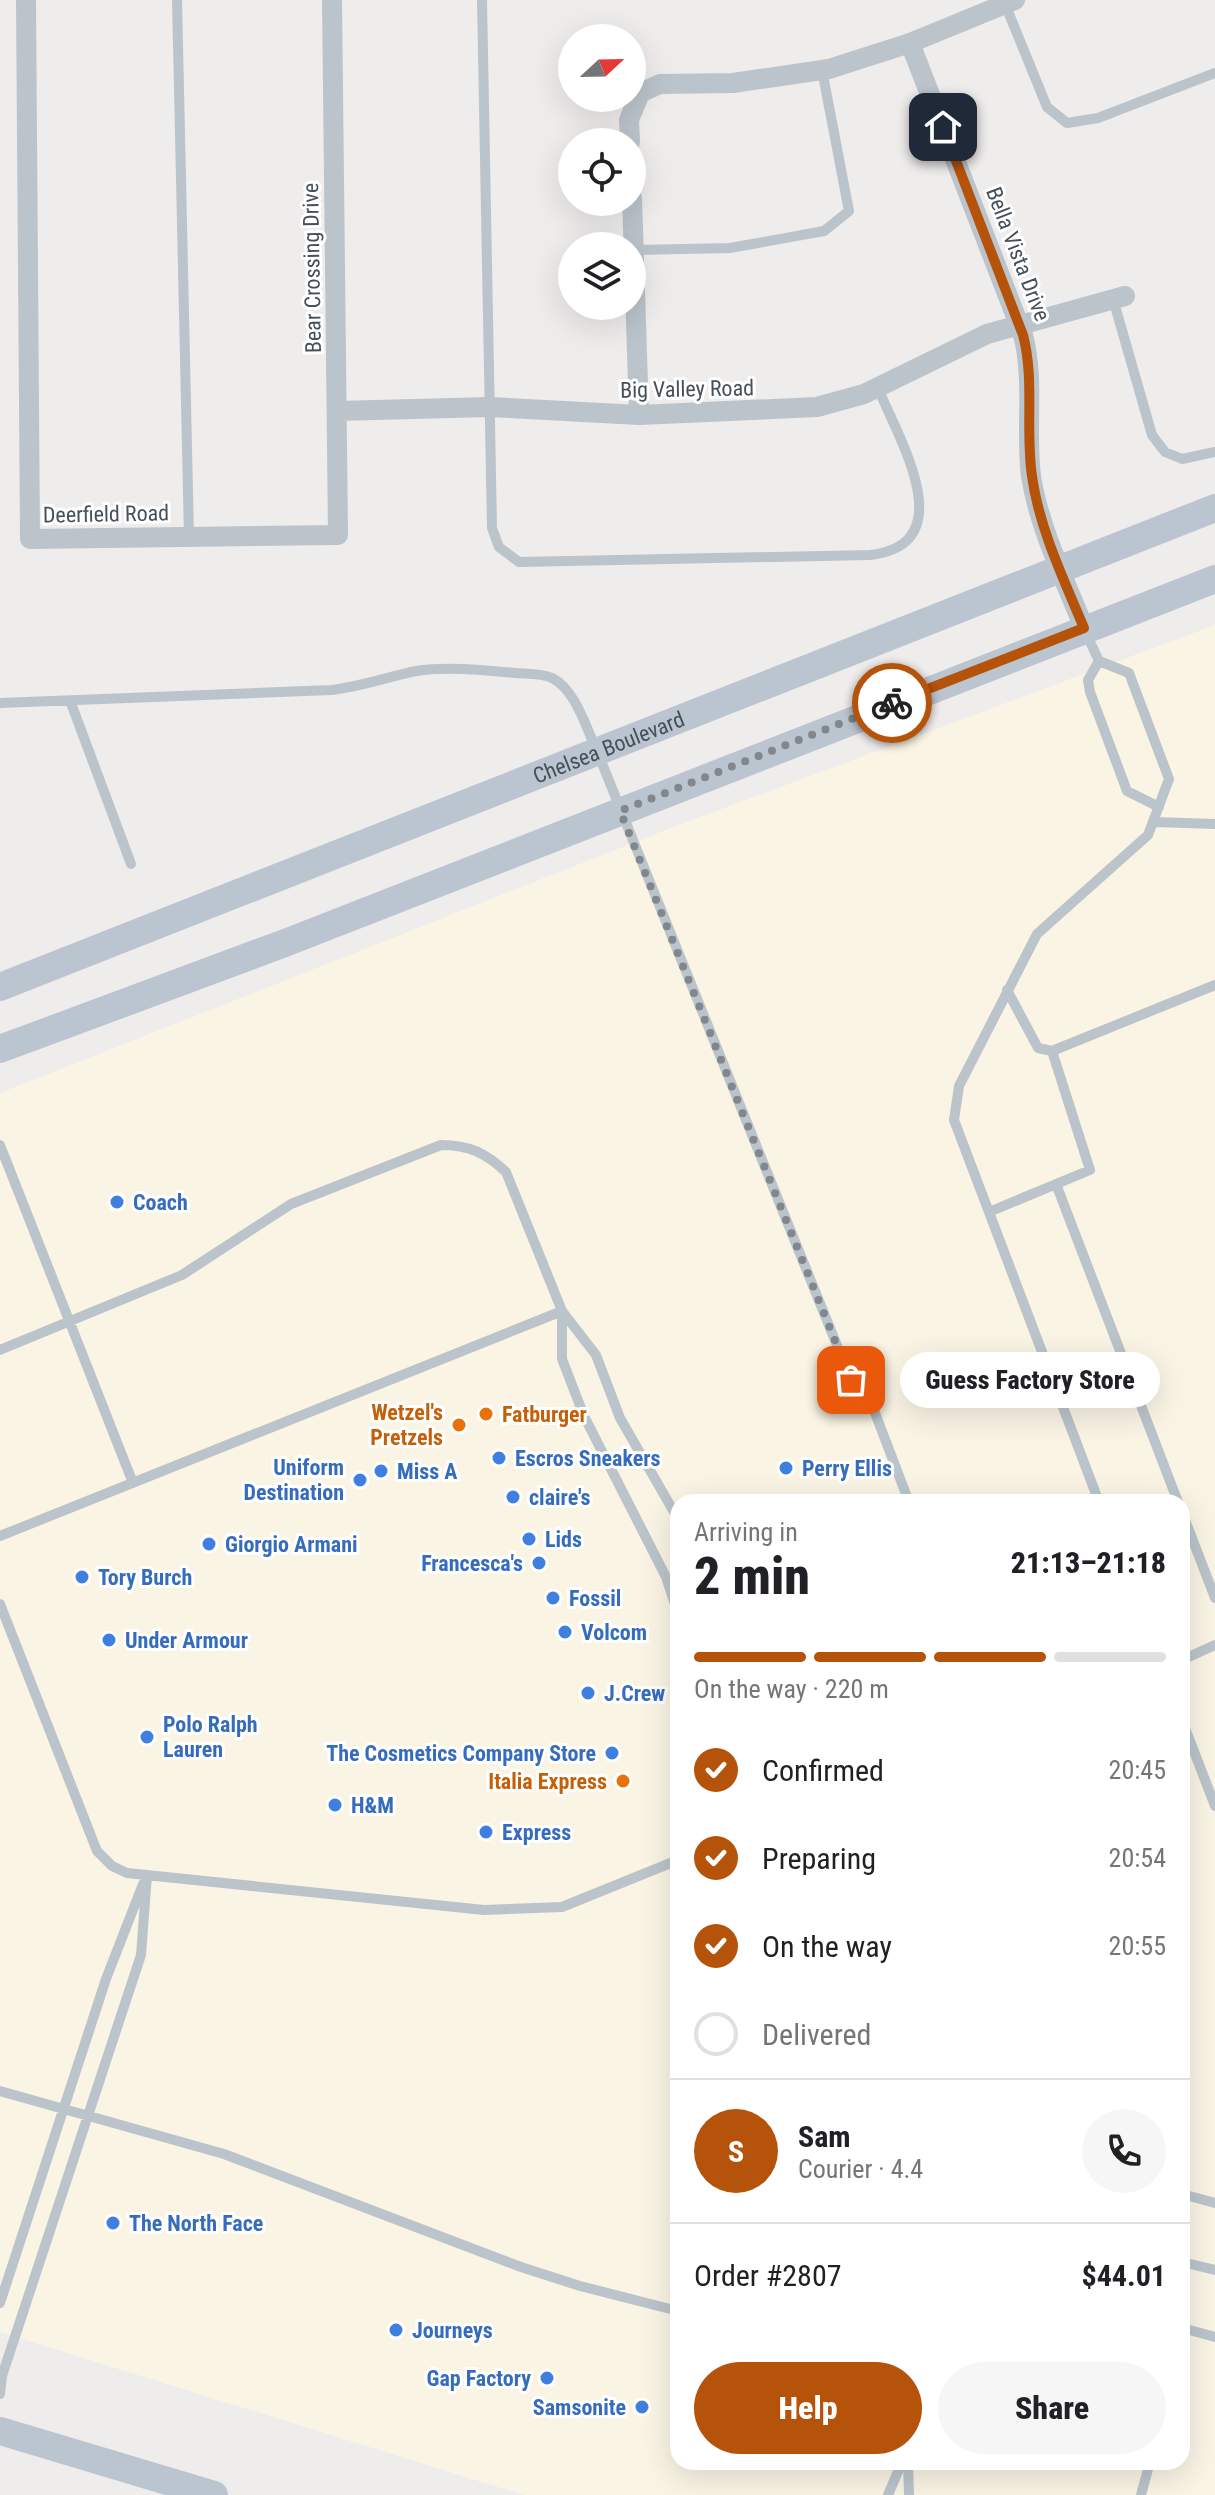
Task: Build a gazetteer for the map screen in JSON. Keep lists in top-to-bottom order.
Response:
{
  "streets": {
    "main road": ["Chelsea Boulevard"],
    "street": [
      "Bella Vista Drive",
      "Bear Crossing Drive",
      "Big Valley Road",
      "Deerfield Road"
    ]
  },
  "crossings": [
    ["Bella Vista Drive", "Big Valley Road"],
    ["Bella Vista Drive", "Chelsea Boulevard"],
    ["Bear Crossing Drive", "Big Valley Road"],
    ["Bear Crossing Drive", "Deerfield Road"]
  ],
  "places": [
    "Coach",
    "Guess Factory Store",
    "Fatburger",
    "Wetzel's Pretzels",
    "Escros Sneakers",
    "Perry Ellis",
    "Miss A",
    "Uniform Destination",
    "claire's",
    "Lids",
    "Giorgio Armani",
    "Francesca's",
    "Tory Burch",
    "Fossil",
    "Volcom",
    "Under Armour",
    "J.Crew",
    "Polo Ralph Lauren",
    "The Cosmetics Company Store",
    "Italia Express",
    "H&M",
    "Express",
    "The North Face",
    "Journeys",
    "Gap Factory",
    "Samsonite"
  ],
  "north": "right",
  "page": {
    "bubble": "Guess Factory Store",
    "heading": ["2 min", "Arriving in", "21:13–21:18"],
    "panel": [
      "Sam",
      "Courier · 4.4",
      "Order #2807",
      "$44.01"
    ],
    "bar": "On the way · 220 m",
    "list": [
      ["Confirmed", "20:45"],
      ["Preparing", "20:54"],
      ["On the way", "20:55"],
      "Delivered"
    ],
    "round": "S",
    "buttons": ["Help", "Share"]
  }
}
